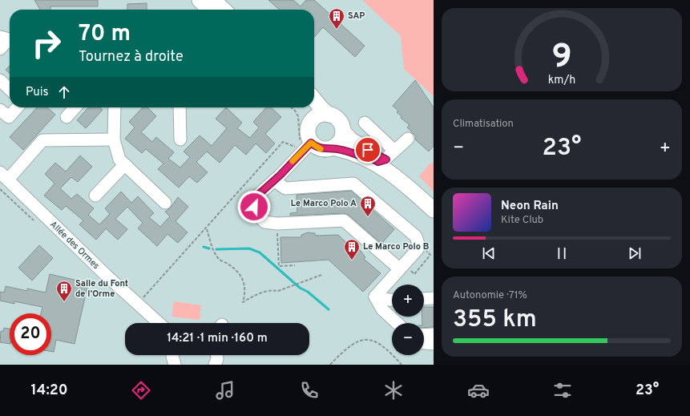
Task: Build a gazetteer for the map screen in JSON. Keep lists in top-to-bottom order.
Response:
{
  "streets": {
    "street": ["Allée des Ormes"]
  },
  "places": {
    "building": [
      "SAP",
      "Le Marco Polo A",
      "Le Marco Polo B",
      "Salle du Font de l’Orme"
    ]
  },
  "page": {
    "turn": ["70 m", "Tournez à droite"],
    "then": "Puis",
    "tile": [
      "Climatisation",
      ["Autonomie · 71%", "355 km"]
    ],
    "heat": ["−", "23°", "+"],
    "song": ["Neon Rain", "Kite Club"],
    "map_buttons": ["+", "−"],
    "limit": "20",
    "trip": "14:21 · 1 min · 160 m",
    "tabs": ["14:20", "23°"],
    "gauge": ["9", "km/h"]
  }
}
